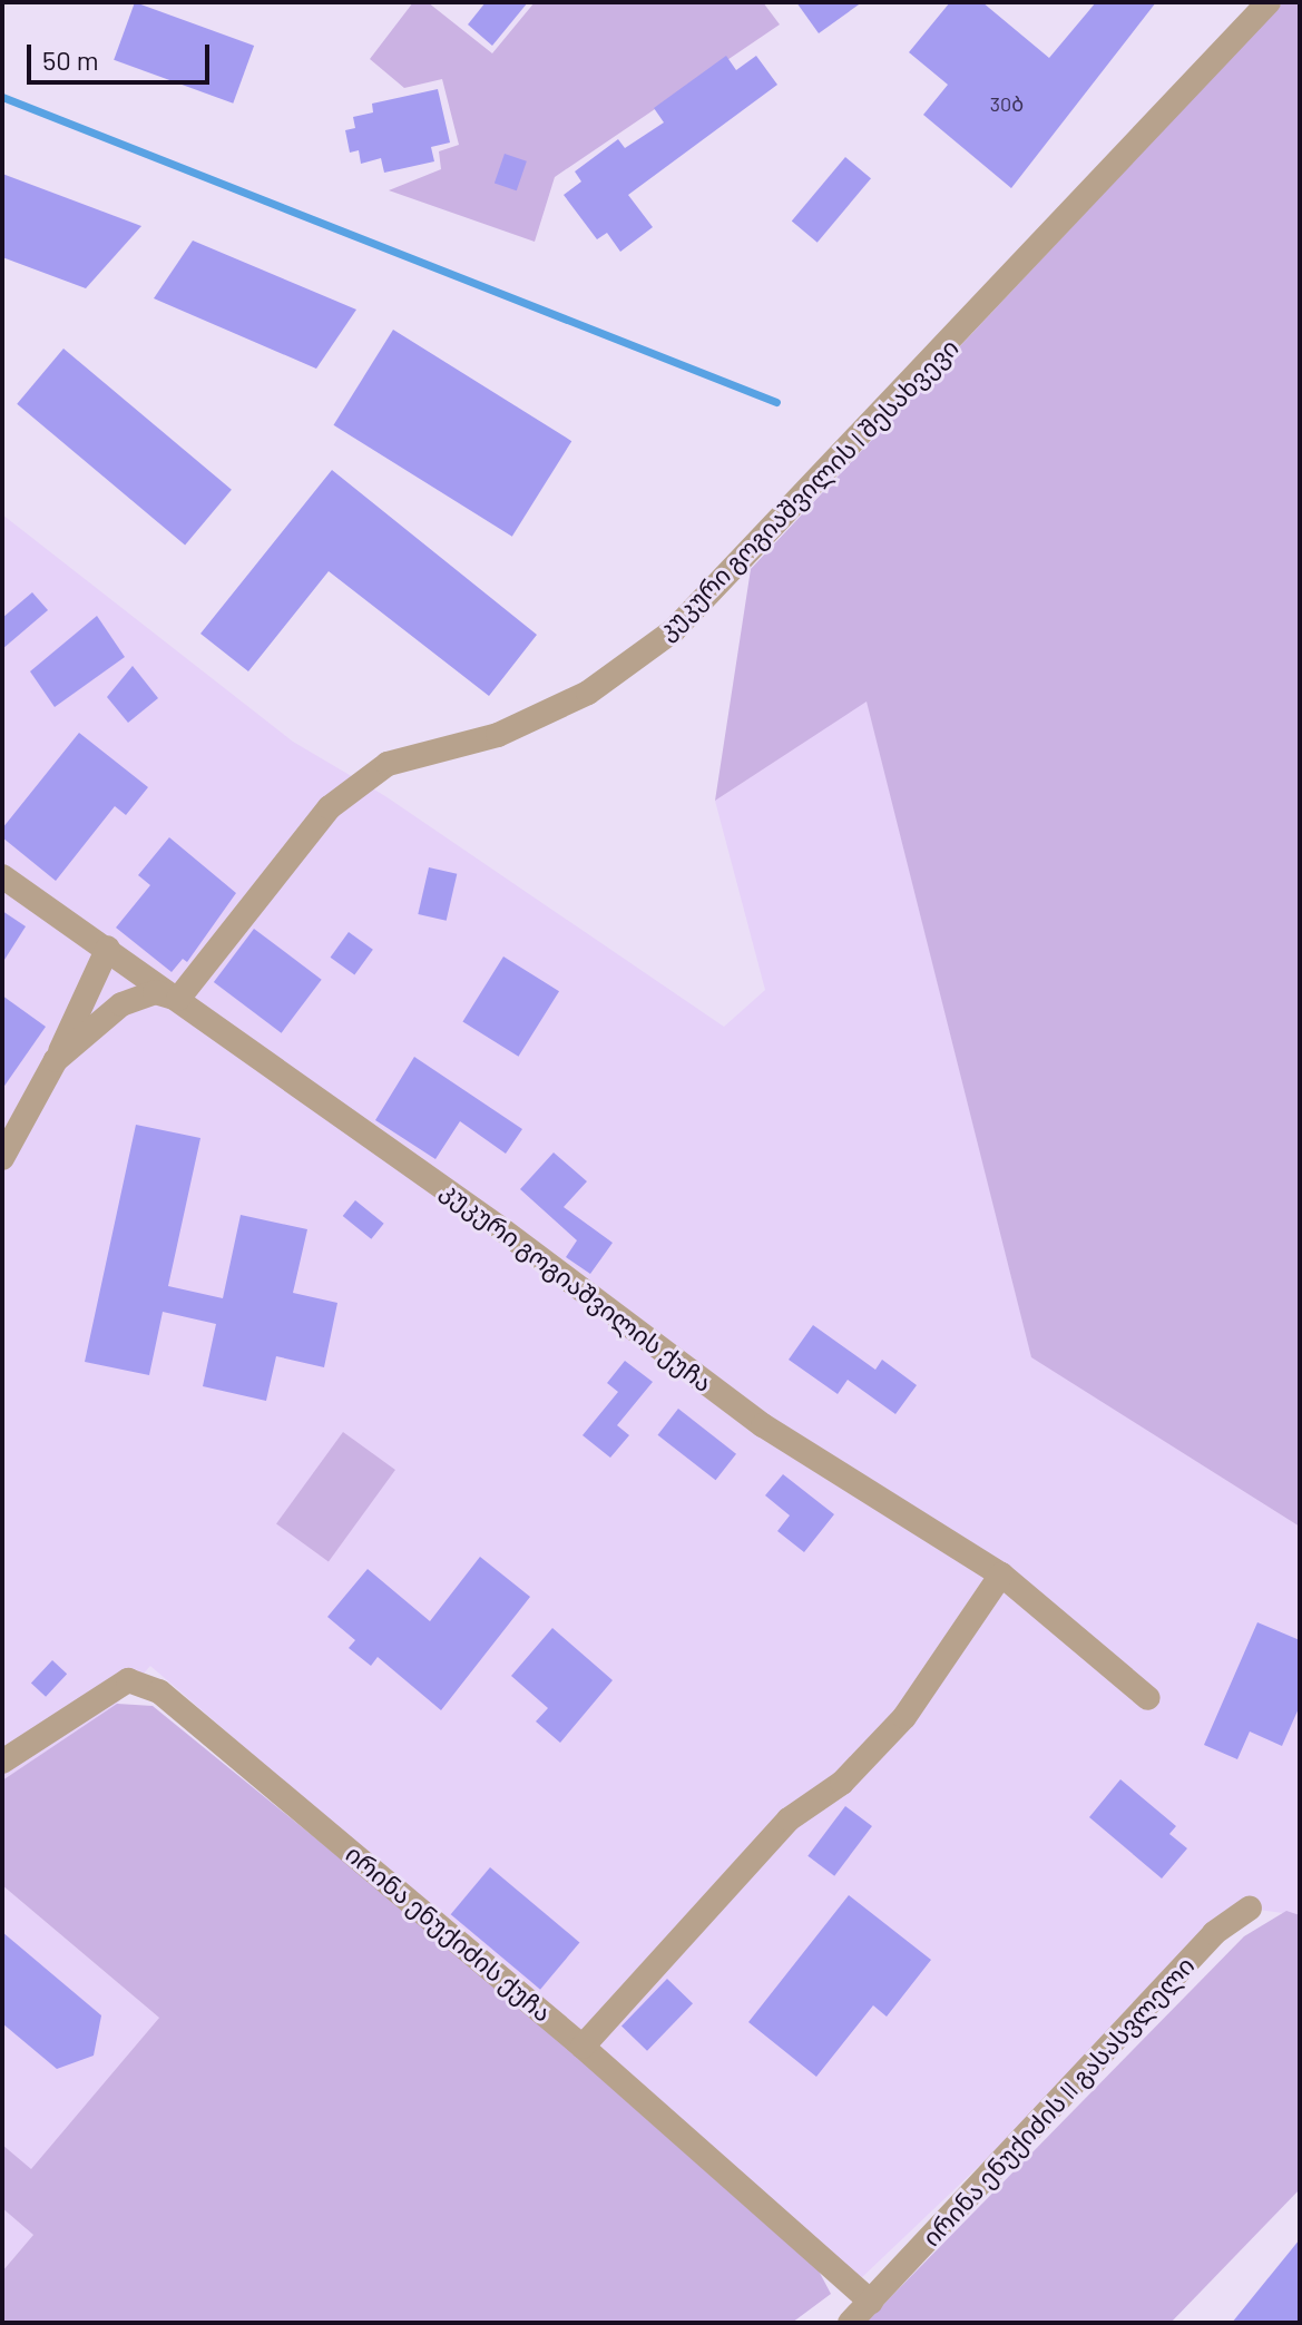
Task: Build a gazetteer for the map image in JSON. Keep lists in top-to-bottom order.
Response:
{
  "streets": {
    "street": [
      "კუკური გოგიაშვილის I შესახვევი",
      "კუკური გოგიაშვილის ქუჩა",
      "ირინა ენუქიძის ქუჩა",
      "ირინა ენუქიძის II გასასვლელი"
    ]
  },
  "crossings": [
    ["კუკური გოგიაშვილის I შესახვევი", "კუკური გოგიაშვილის ქუჩა"],
    ["ირინა ენუქიძის ქუჩა", "ირინა ენუქიძის II გასასვლელი"]
  ],
  "house_numbers": ["30ბ"],
  "scale_bar": "50 m"
}
